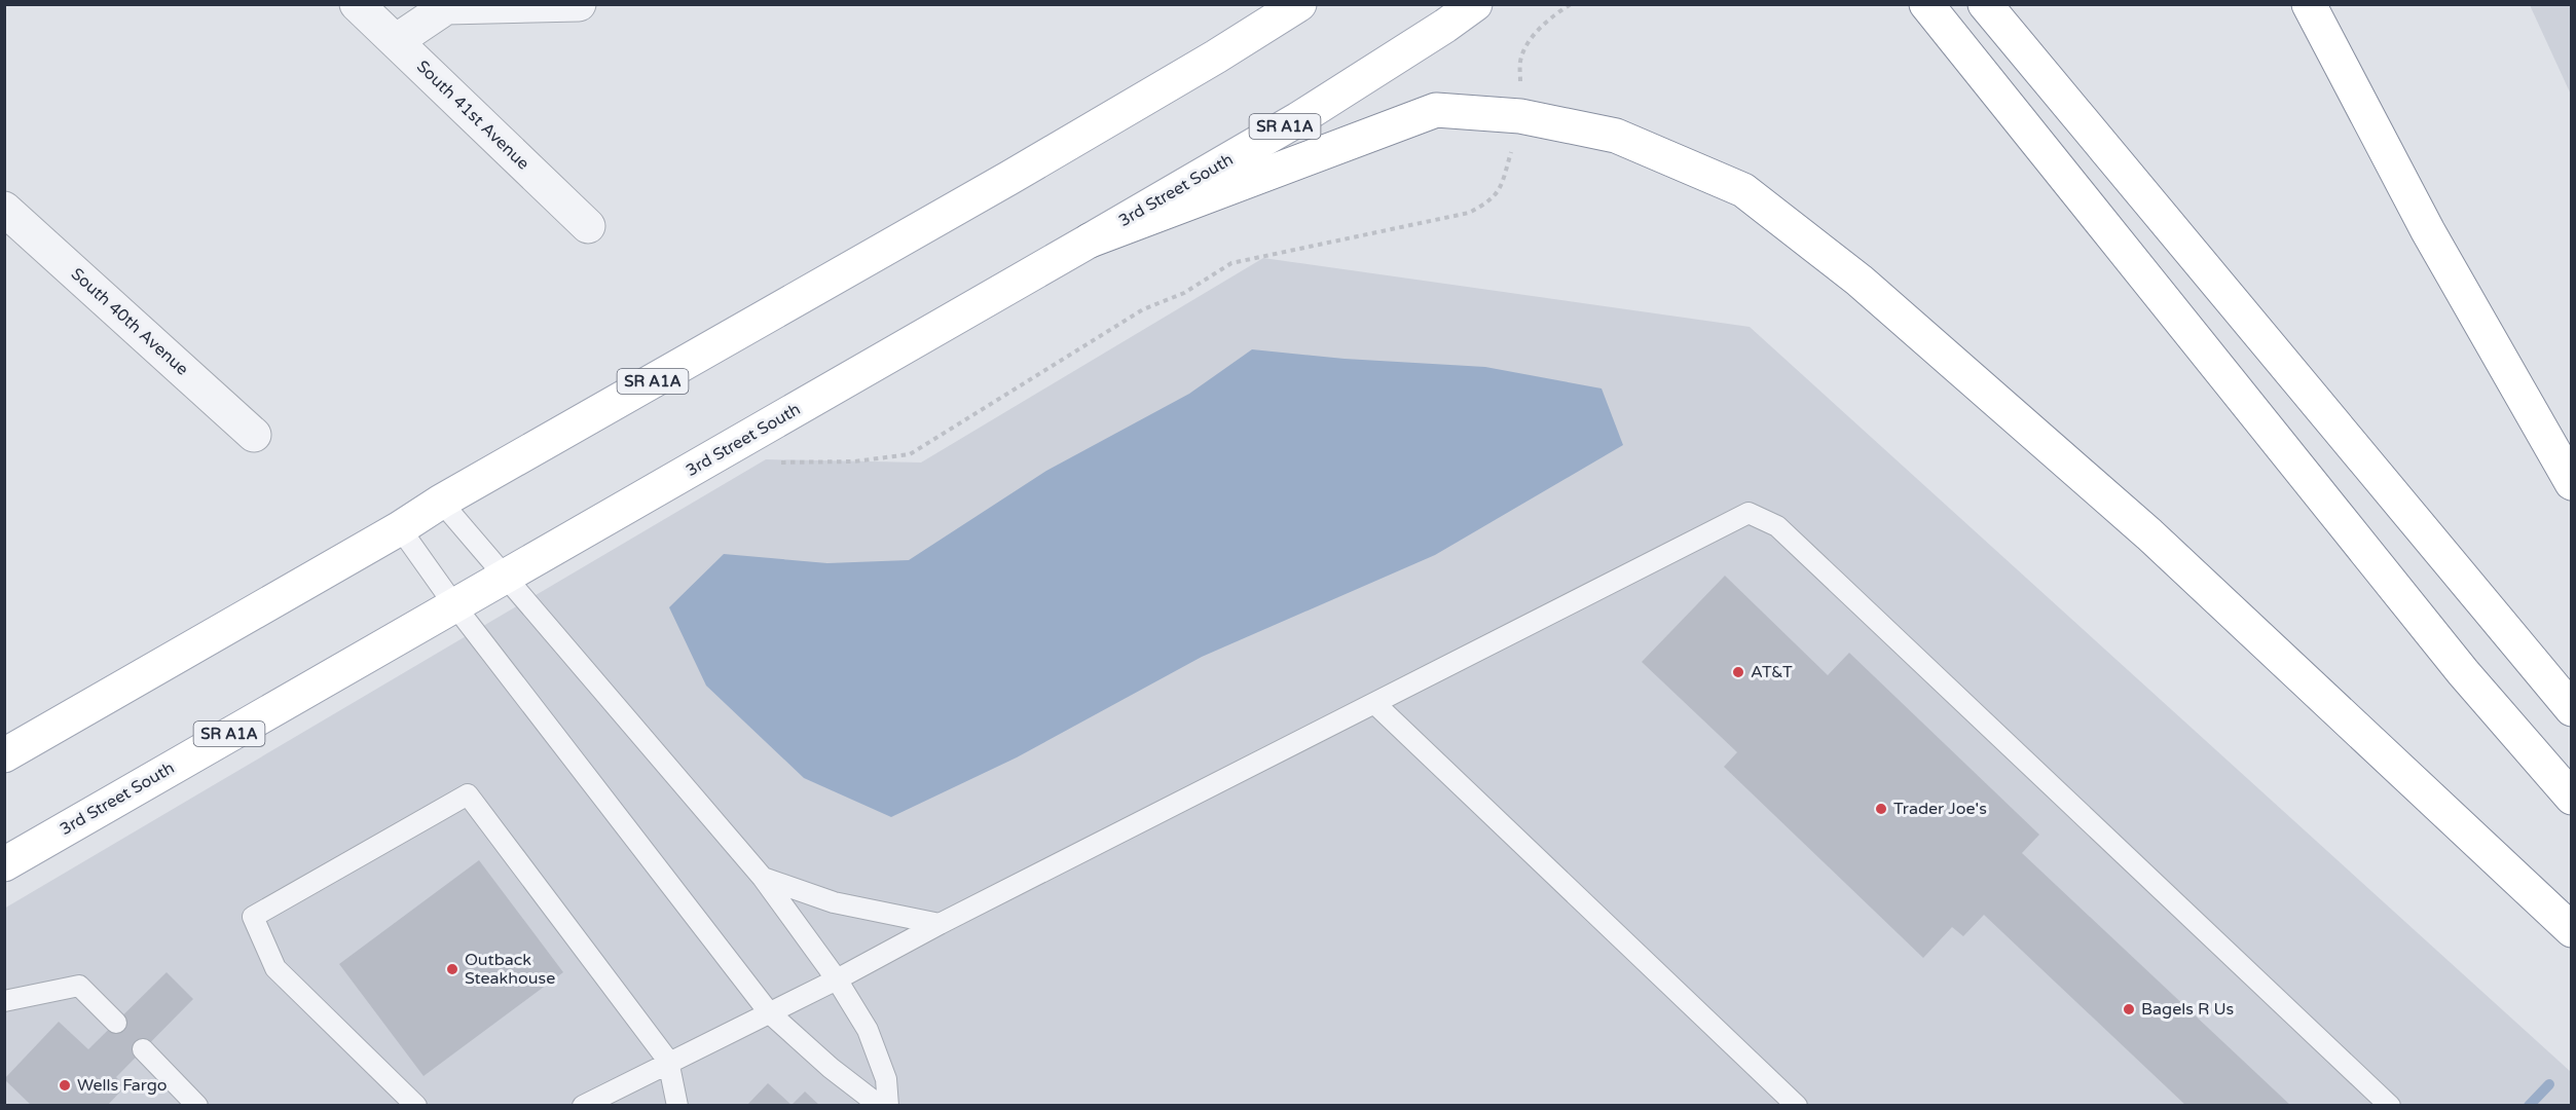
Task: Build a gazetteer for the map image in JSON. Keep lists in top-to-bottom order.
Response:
{
  "streets": {
    "main road": ["SR A1A", "3rd Street South"],
    "street": ["South 41st Avenue", "South 40th Avenue"]
  },
  "places": [
    "AT&T",
    "Trader Joe's",
    "Outback Steakhouse",
    "Bagels R Us",
    "Wells Fargo"
  ]
}
